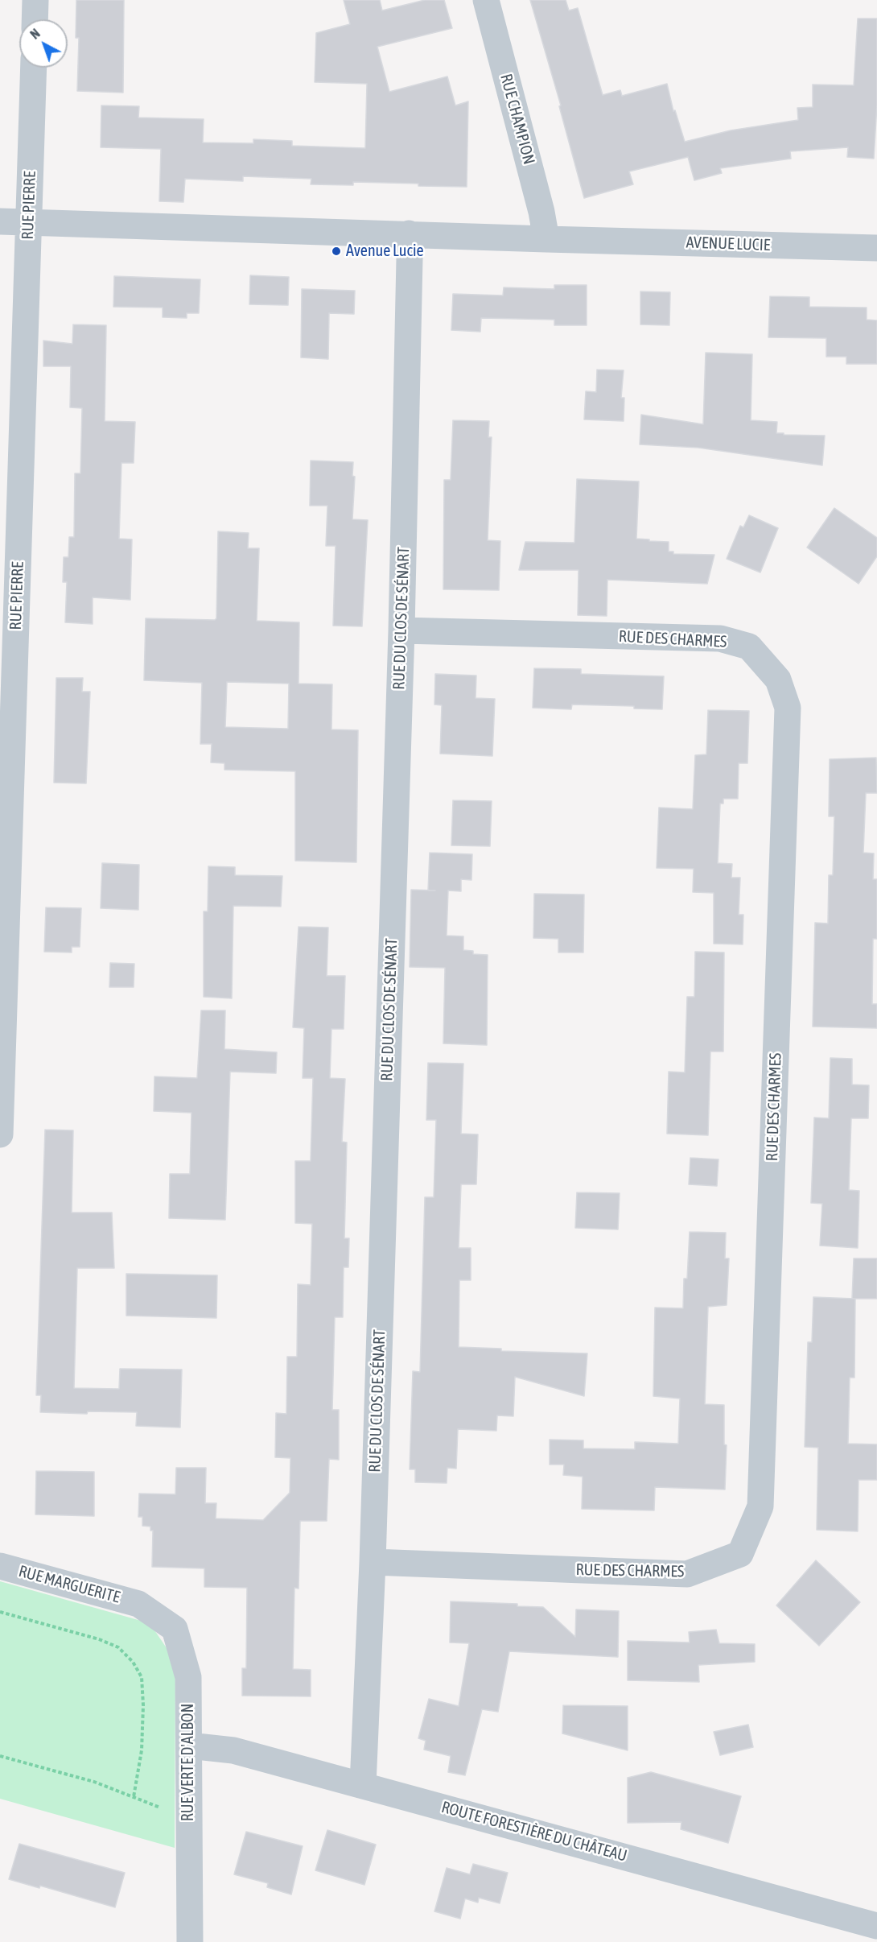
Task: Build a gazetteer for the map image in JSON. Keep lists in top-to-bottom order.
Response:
{
  "streets": {
    "street": [
      "RUE CHAMPION",
      "RUE PIERRE",
      "AVENUE LUCIE",
      "RUE DU CLOS DE SÉNART",
      "RUE DES CHARMES",
      "RUE MARGUERITE",
      "RUE VERTE D'ALBON",
      "ROUTE FORESTIÈRE DU CHÂTEAU"
    ]
  },
  "crossings": [
    ["RUE CHAMPION", "AVENUE LUCIE"],
    ["RUE PIERRE", "AVENUE LUCIE"],
    ["AVENUE LUCIE", "RUE DU CLOS DE SÉNART"],
    ["RUE DU CLOS DE SÉNART", "RUE DES CHARMES"],
    ["RUE DU CLOS DE SÉNART", "ROUTE FORESTIÈRE DU CHÂTEAU"],
    ["RUE MARGUERITE", "RUE VERTE D'ALBON"],
    ["RUE VERTE D'ALBON", "ROUTE FORESTIÈRE DU CHÂTEAU"]
  ],
  "places": ["Avenue Lucie"],
  "north": "top left"
}
